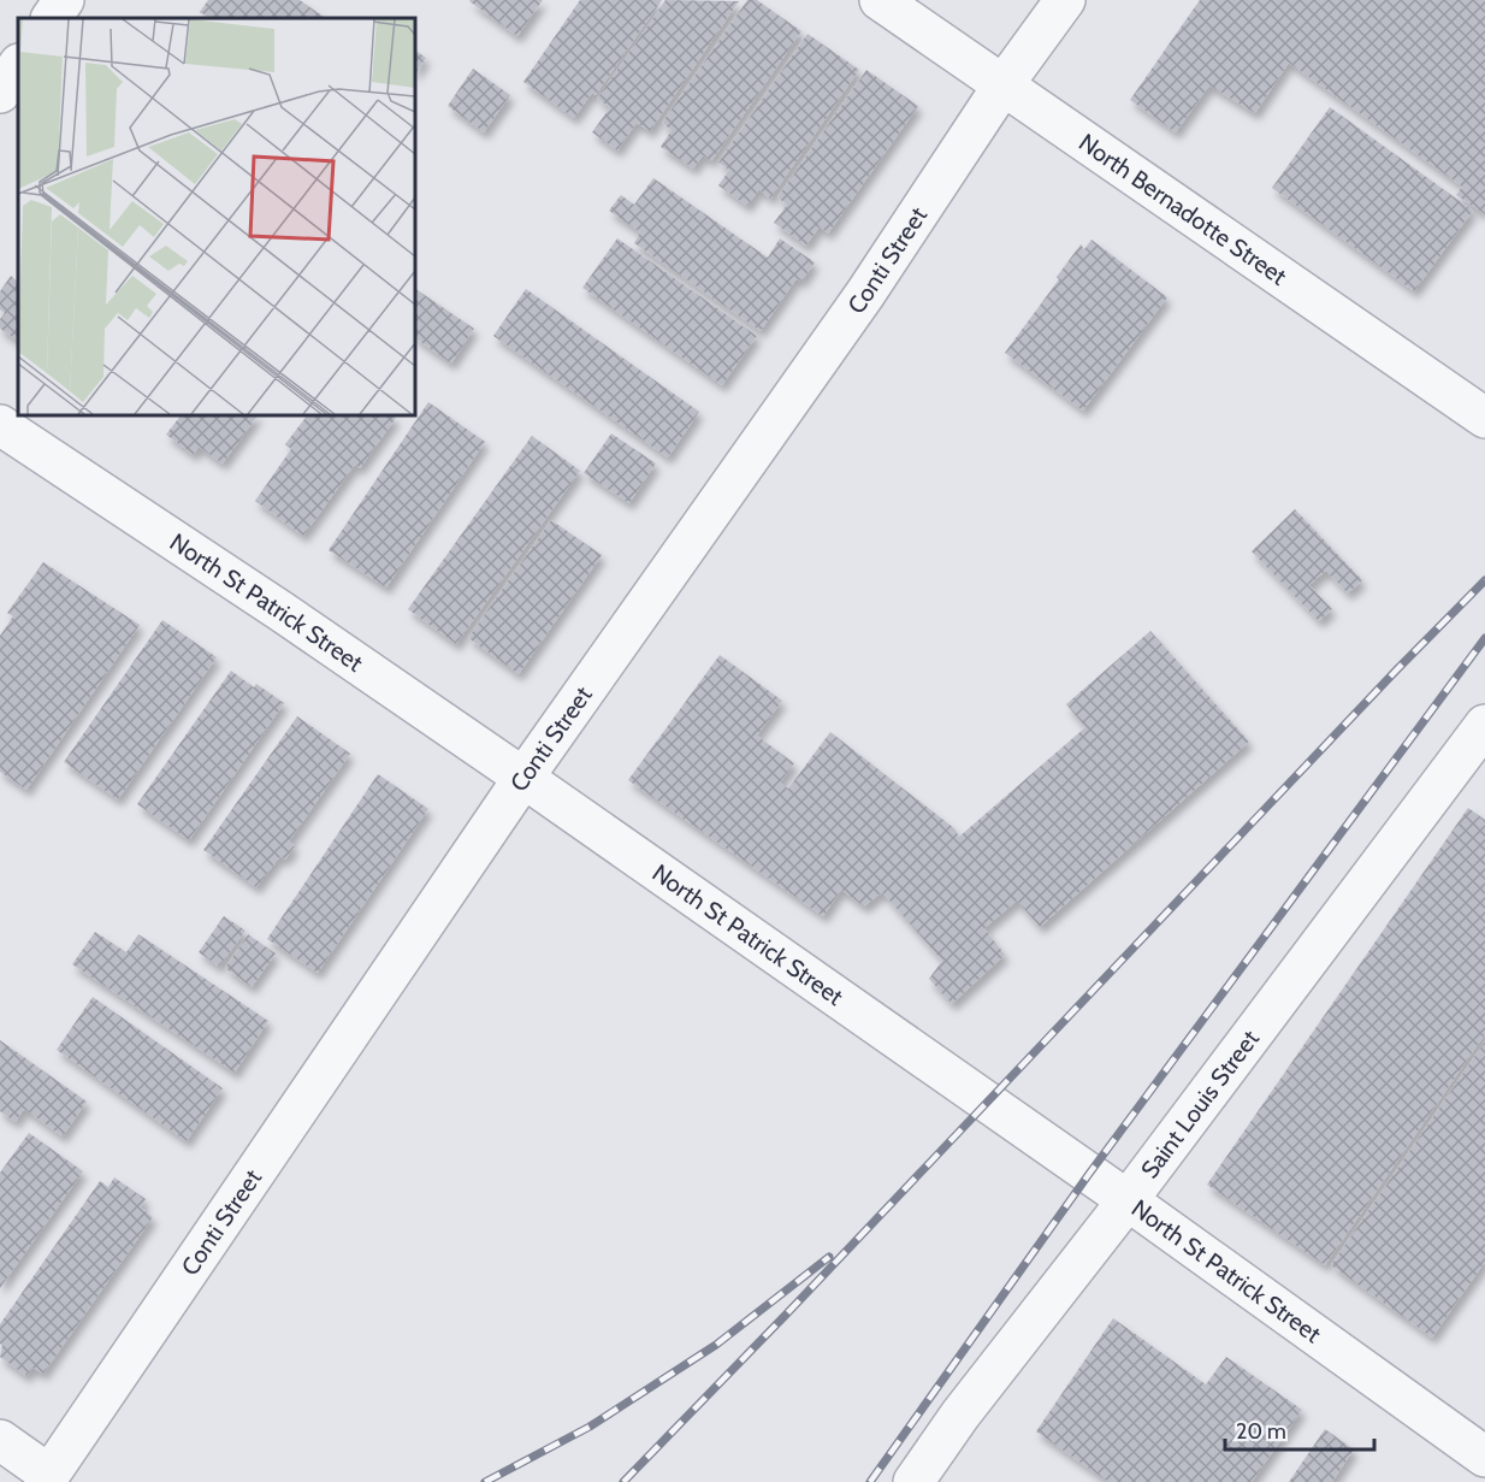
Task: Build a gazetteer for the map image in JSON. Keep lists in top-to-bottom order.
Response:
{
  "streets": {
    "street": [
      "North Bernadotte Street",
      "Conti Street",
      "North St Patrick Street",
      "Saint Louis Street"
    ]
  },
  "crossings": [
    ["North Bernadotte Street", "Conti Street"],
    ["Conti Street", "North St Patrick Street"],
    ["North St Patrick Street", "Saint Louis Street"]
  ],
  "scale_bar": "20 m"
}
